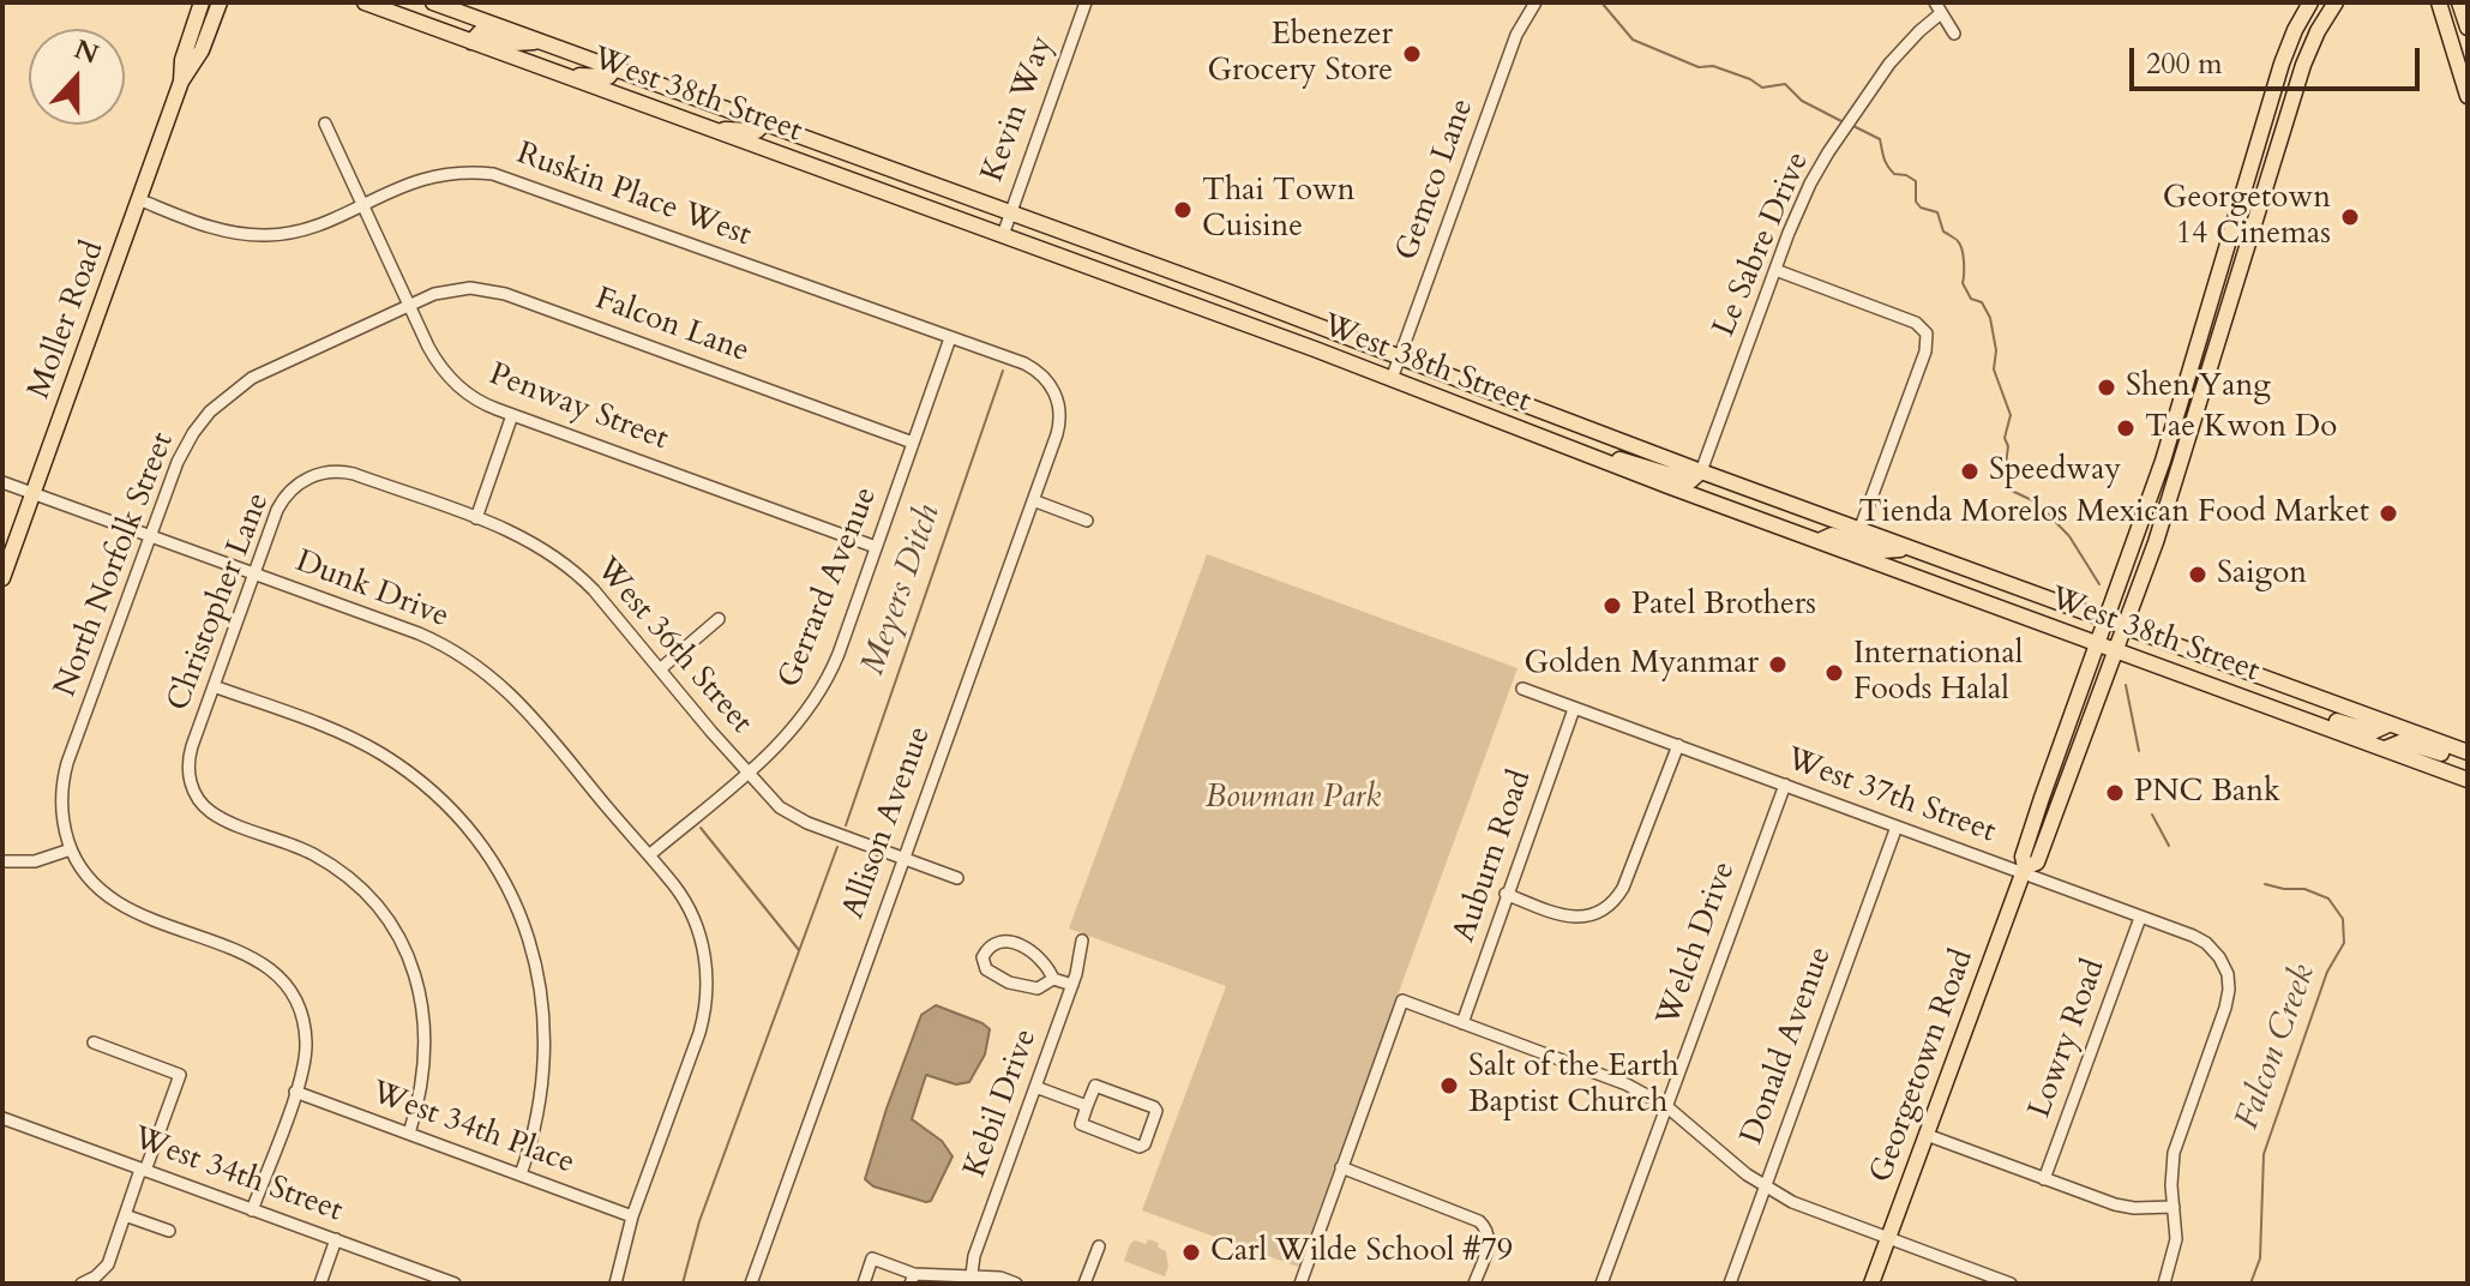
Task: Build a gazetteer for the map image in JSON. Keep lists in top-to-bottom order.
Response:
{
  "streets": {
    "main road": ["West 38th Street", "Moller Road", "Georgetown Road"],
    "street": [
      "Kevin Way",
      "Gemco Lane",
      "Ruskin Place West",
      "Le Sabre Drive",
      "Falcon Lane",
      "Penway Street",
      "North Norfolk Street",
      "Gerrard Avenue",
      "Dunk Drive",
      "Christopher Lane",
      "West 36th Street",
      "West 37th Street",
      "Allison Avenue",
      "Auburn Road",
      "Welch Drive",
      "Lowry Road",
      "Donald Avenue",
      "Kebil Drive",
      "West 34th Place",
      "West 34th Street"
    ]
  },
  "crossings": [
    ["West 38th Street", "Kevin Way"],
    ["West 38th Street", "Gemco Lane"],
    ["West 38th Street", "Le Sabre Drive"],
    ["West 38th Street", "Georgetown Road"],
    ["Ruskin Place West", "Moller Road"],
    ["Ruskin Place West", "Penway Street"],
    ["Ruskin Place West", "Gerrard Avenue"],
    ["Ruskin Place West", "Allison Avenue"],
    ["Moller Road", "Dunk Drive"],
    ["Falcon Lane", "Penway Street"],
    ["Falcon Lane", "North Norfolk Street"],
    ["Falcon Lane", "Gerrard Avenue"],
    ["Penway Street", "North Norfolk Street"],
    ["Penway Street", "Gerrard Avenue"],
    ["North Norfolk Street", "Dunk Drive"],
    ["Gerrard Avenue", "Dunk Drive"],
    ["Gerrard Avenue", "West 36th Street"],
    ["Dunk Drive", "Christopher Lane"],
    ["Christopher Lane", "West 36th Street"],
    ["Christopher Lane", "West 34th Place"],
    ["West 36th Street", "Allison Avenue"],
    ["West 37th Street", "Auburn Road"],
    ["West 37th Street", "Welch Drive"],
    ["West 37th Street", "Lowry Road"],
    ["West 37th Street", "Donald Avenue"],
    ["West 37th Street", "Georgetown Road"]
  ],
  "water": ["Meyers Ditch", "Falcon Creek"],
  "parks": ["Bowman Park"],
  "places": [
    "Ebenezer Grocery Store",
    "Thai Town Cuisine",
    "Georgetown 14 Cinemas",
    "Shen Yang",
    "Tae Kwon Do",
    "Speedway",
    "Tienda Morelos Mexican Food Market",
    "Saigon",
    "Patel Brothers",
    "Golden Myanmar",
    "International Foods Halal",
    "PNC Bank",
    "Salt of the Earth Baptist Church",
    "Carl Wilde School #79"
  ],
  "scale_bar": "200 m",
  "north": "top"
}
